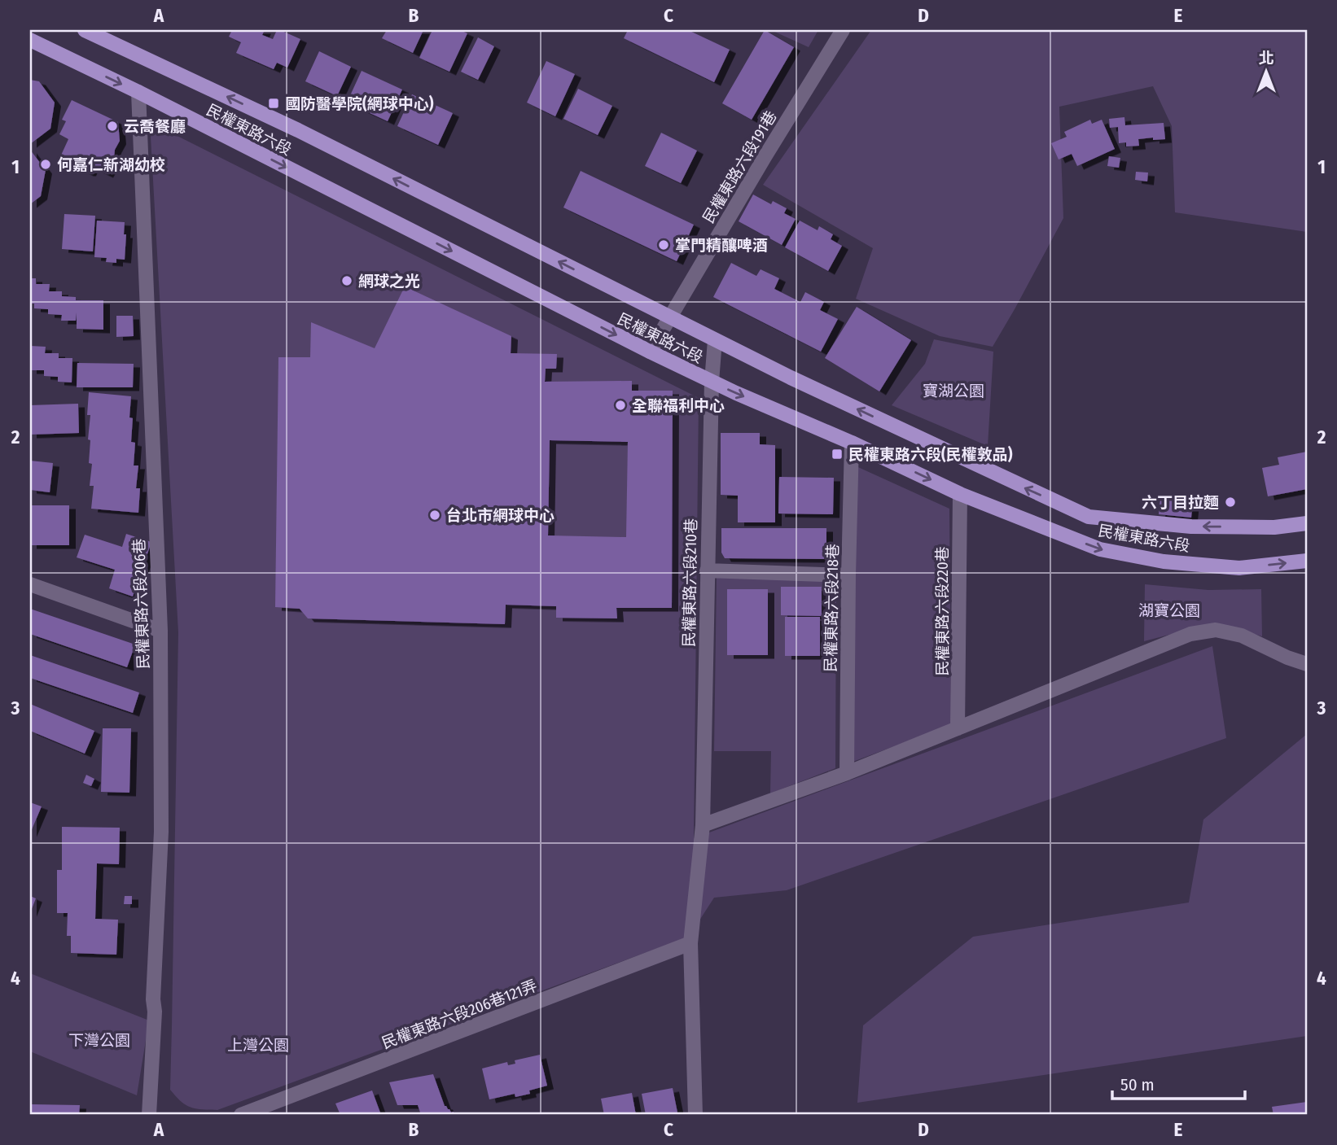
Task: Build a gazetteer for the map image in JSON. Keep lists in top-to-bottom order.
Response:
{
  "streets": {
    "main road": ["民權東路六段"],
    "street": [
      "民權東路六段191巷",
      "民權東路六段210巷",
      "民權東路六段206巷",
      "民權東路六段218巷",
      "民權東路六段220巷",
      "民權東路六段206巷121弄"
    ]
  },
  "crossings": [
    ["民權東路六段", "民權東路六段191巷"],
    ["民權東路六段", "民權東路六段210巷"],
    ["民權東路六段", "民權東路六段206巷"],
    ["民權東路六段", "民權東路六段218巷"],
    ["民權東路六段", "民權東路六段220巷"],
    ["民權東路六段210巷", "民權東路六段206巷121弄"]
  ],
  "parks": [
    "寶湖公園",
    "湖寶公園",
    "下灣公園",
    "上灣公園"
  ],
  "places": {
    "transit": ["國防醫學院(網球中心)", "民權東路六段(民權敦品)"],
    "other": [
      "云喬餐廳",
      "何嘉仁新湖幼校",
      "掌門精釀啤酒",
      "網球之光",
      "全聯福利中心",
      "六丁目拉麵",
      "台北市網球中心"
    ]
  },
  "scale_bar": "50 m",
  "north": "top",
  "grid": {
    "columns": [
      "A",
      "B",
      "C",
      "D",
      "E"
    ],
    "rows": [
      "1",
      "2",
      "3",
      "4"
    ]
  }
}
